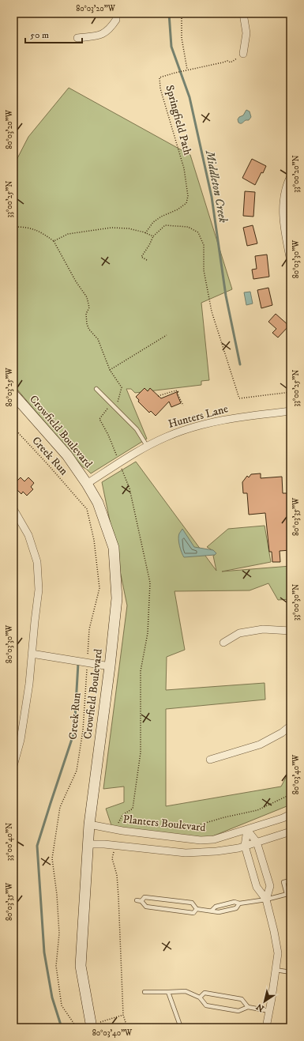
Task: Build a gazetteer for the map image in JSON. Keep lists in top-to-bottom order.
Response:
{
  "streets": {
    "main road": ["Crowfield Boulevard"],
    "street": ["Hunters Lane", "Planters Boulevard"],
    "path": ["Springfield Path", "Creek Run"]
  },
  "crossings": [
    ["Hunters Lane", "Crowfield Boulevard"],
    ["Crowfield Boulevard", "Planters Boulevard"]
  ],
  "water": ["Middleton Creek"],
  "scale_bar": "50 m",
  "north": "bottom left",
  "coordinates": [
    "80°03'20\"W",
    "33°00'20\"N",
    "33°00'25\"N",
    "80°03'30\"W",
    "80°03'25\"W",
    "80°03'35\"W",
    "33°00'30\"N",
    "80°03'40\"W",
    "33°00'40\"N"
  ]
}
